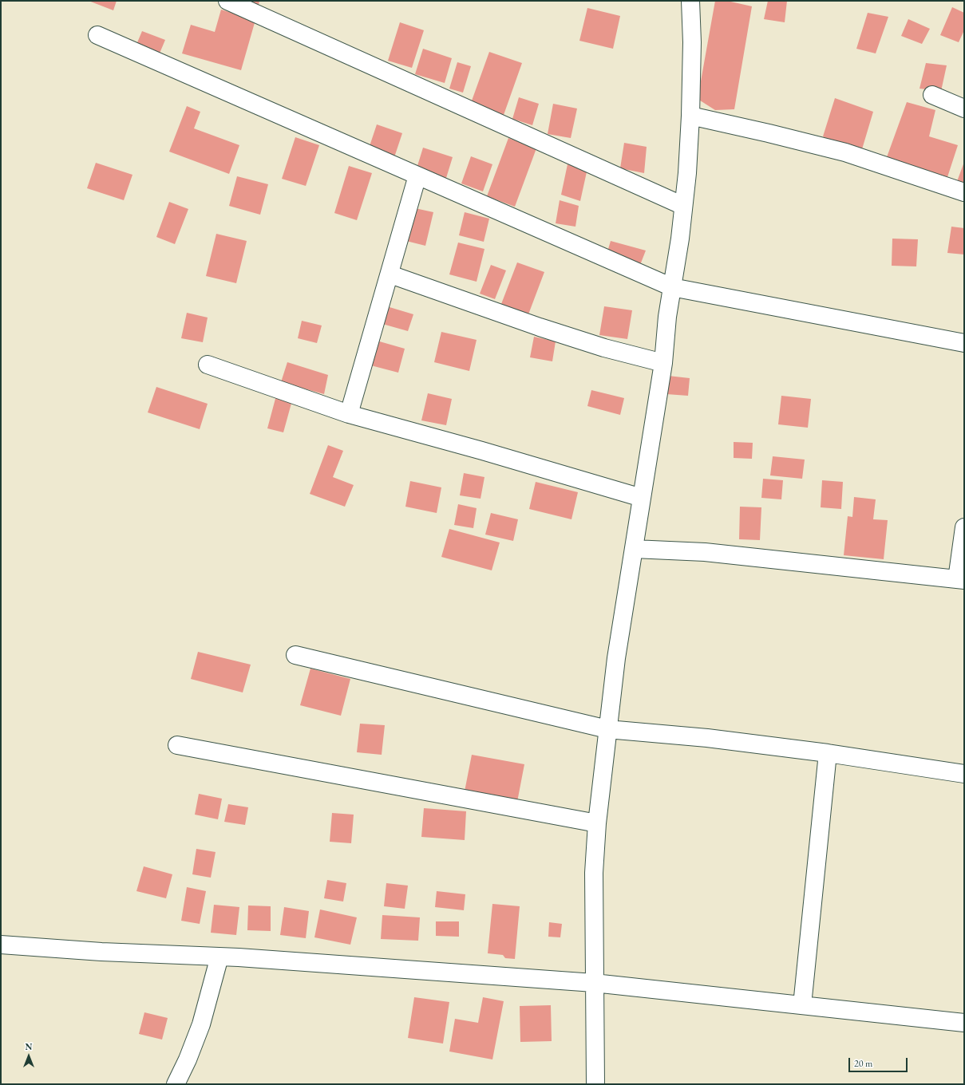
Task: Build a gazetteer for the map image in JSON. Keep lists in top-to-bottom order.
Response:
{
  "scale_bar": "20 m",
  "north": "top"
}
